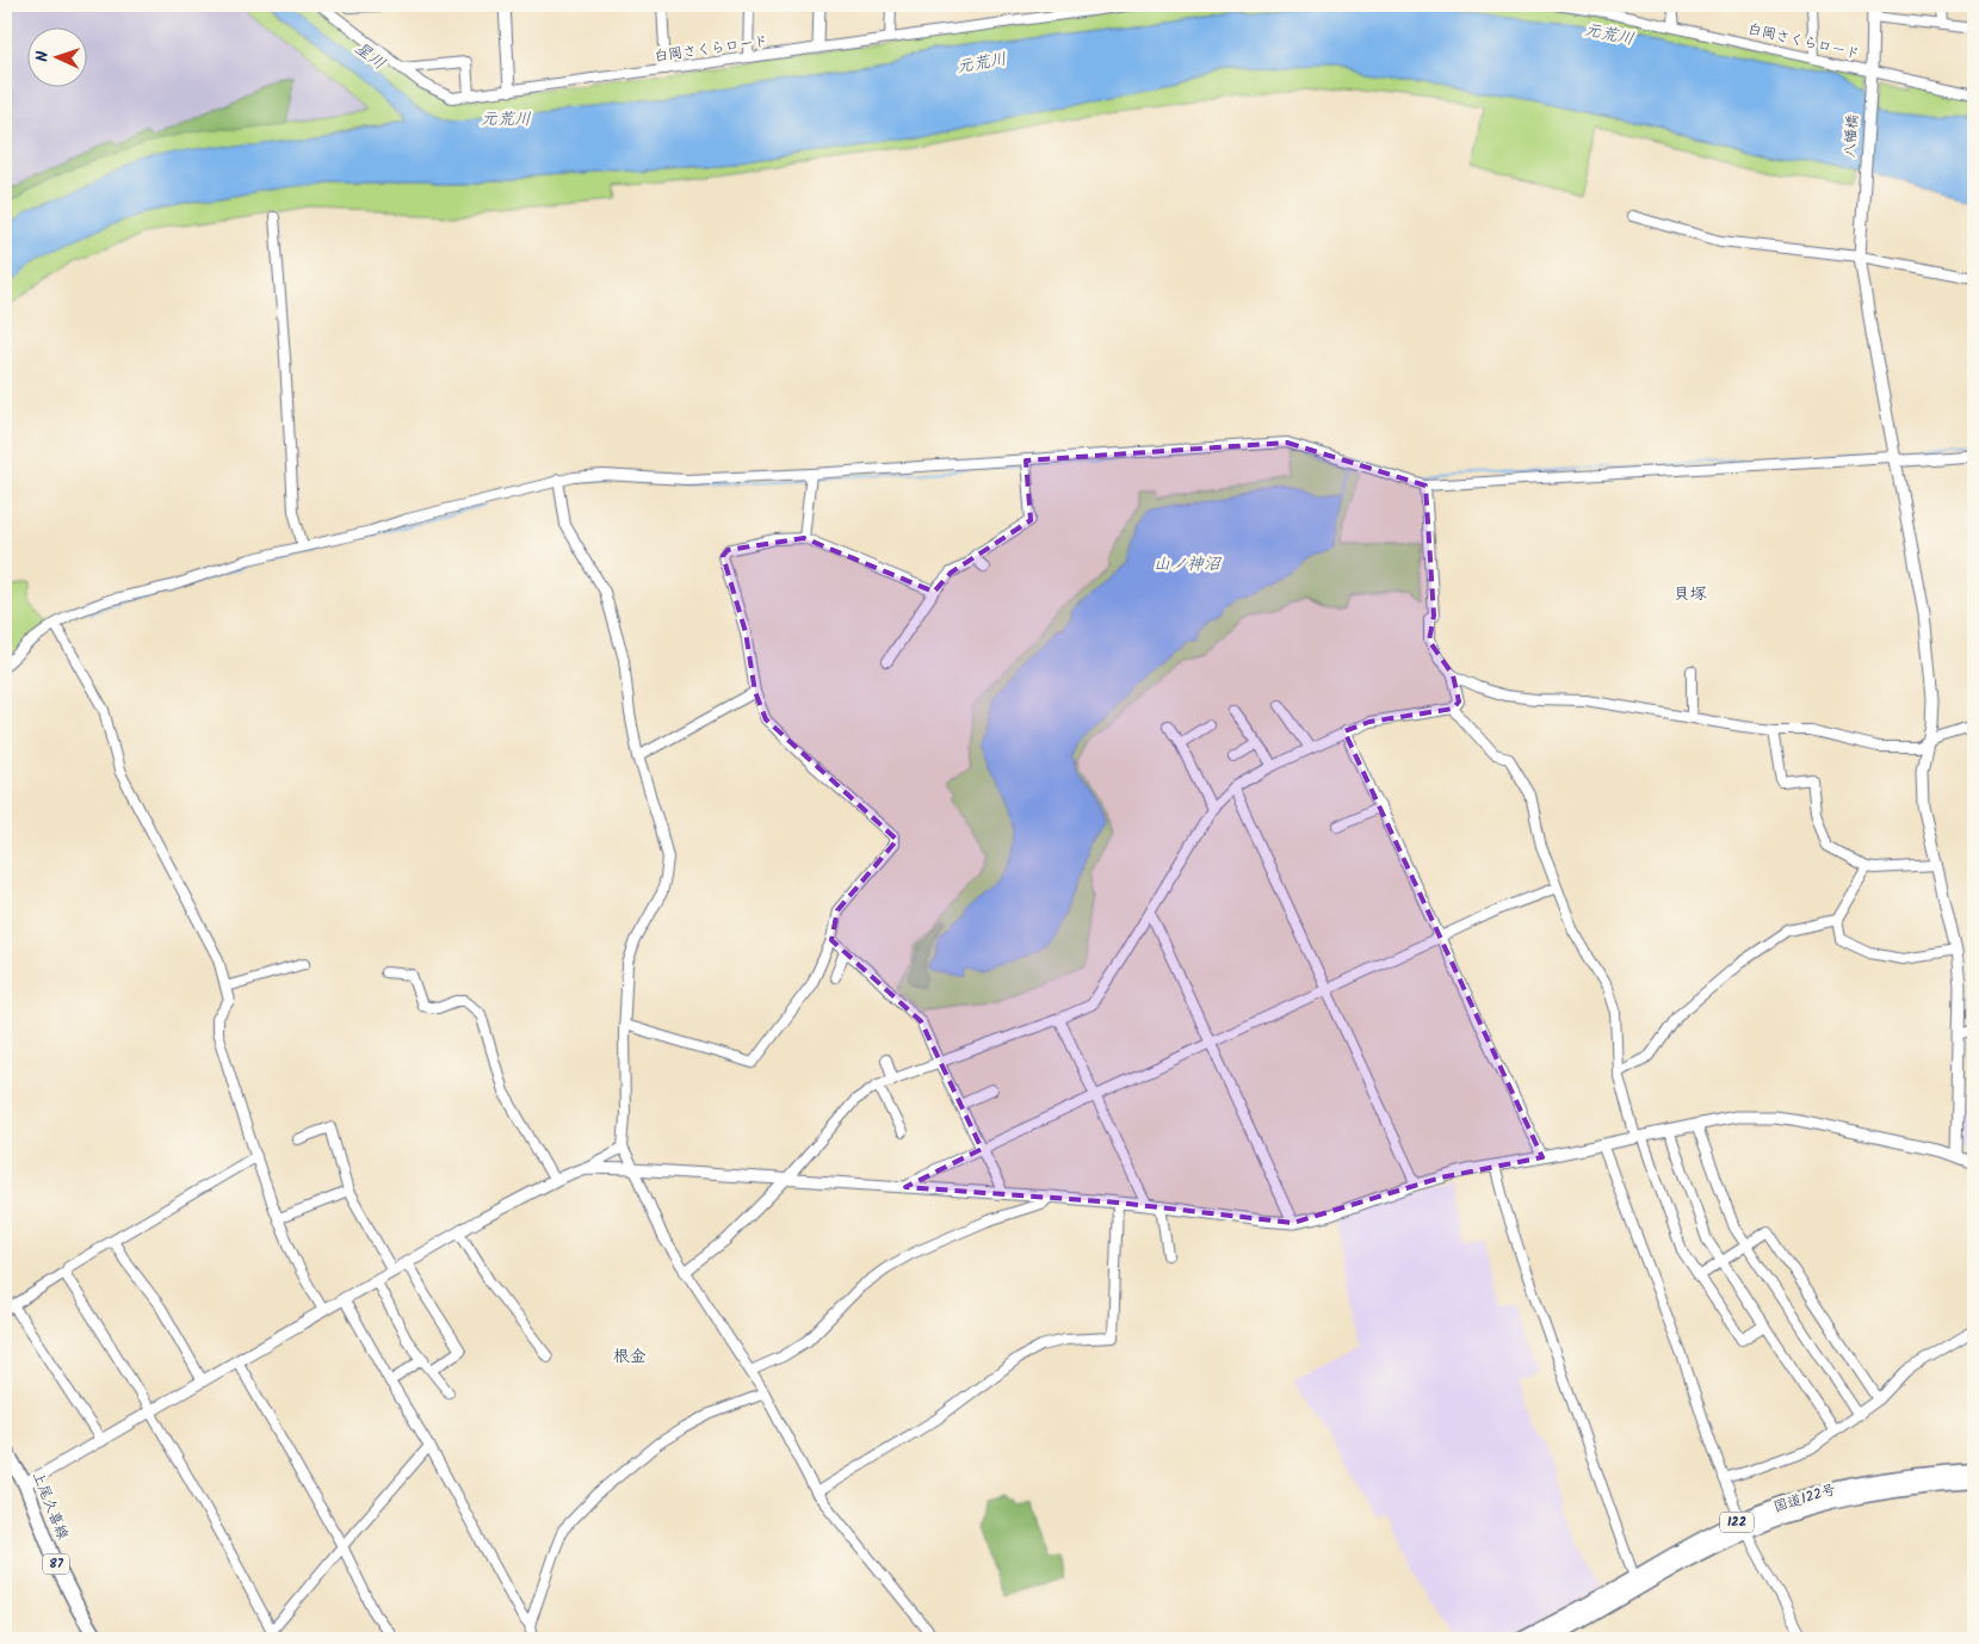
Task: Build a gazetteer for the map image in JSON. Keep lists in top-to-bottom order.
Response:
{
  "streets": {
    "highway": ["国道122号", "122"],
    "main road": ["上尾久喜線", "87"],
    "street": ["白岡さくらロード", "八幡橋"]
  },
  "crossings": [
    ["白岡さくらロード", "八幡橋"]
  ],
  "districts": ["貝塚", "根金"],
  "water": ["元荒川", "星川", "山ノ神沼"],
  "north": "left"
}
